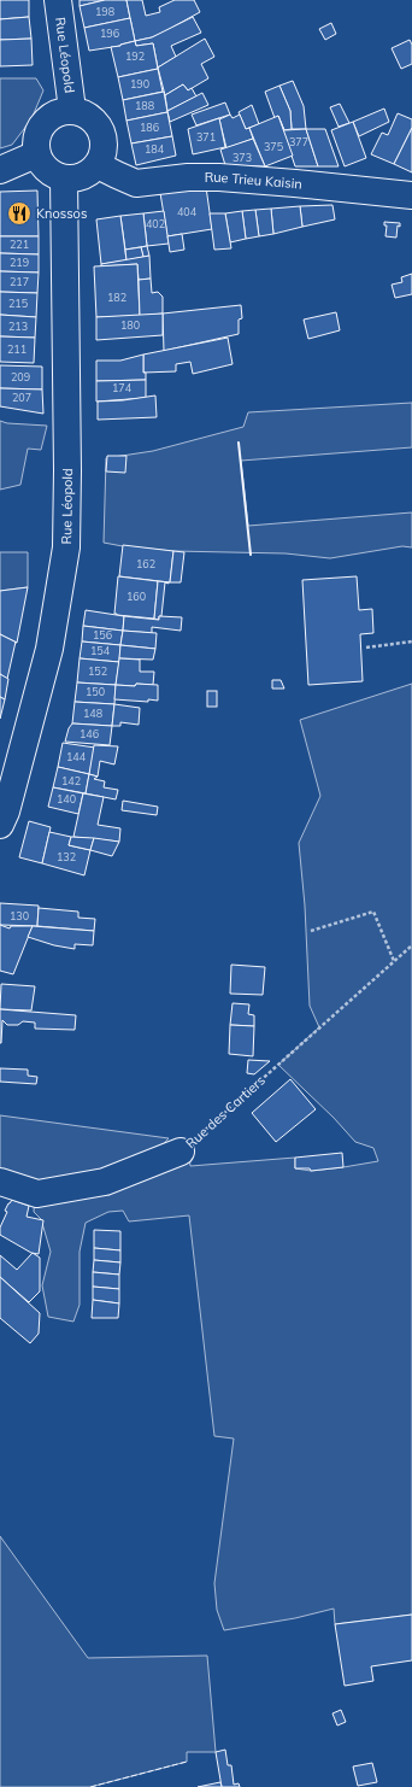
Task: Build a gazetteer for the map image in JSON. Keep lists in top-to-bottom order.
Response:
{
  "streets": {
    "street": ["Rue Léopold", "Rue Trieu Kaisin", "Rue des Cartiers"]
  },
  "crossings": [
    ["Rue Léopold", "Rue Trieu Kaisin"]
  ],
  "places": {
    "restaurant": ["Knossos"]
  },
  "house_numbers": [
    "198",
    "196",
    "192",
    "190",
    "188",
    "186",
    "371",
    "377",
    "375",
    "184",
    "373",
    "404",
    "402",
    "221",
    "219",
    "217",
    "182",
    "215",
    "180",
    "213",
    "211",
    "209",
    "174",
    "207",
    "162",
    "160",
    "156",
    "154",
    "152",
    "150",
    "148",
    "146",
    "144",
    "142",
    "140",
    "132",
    "130"
  ]
}
